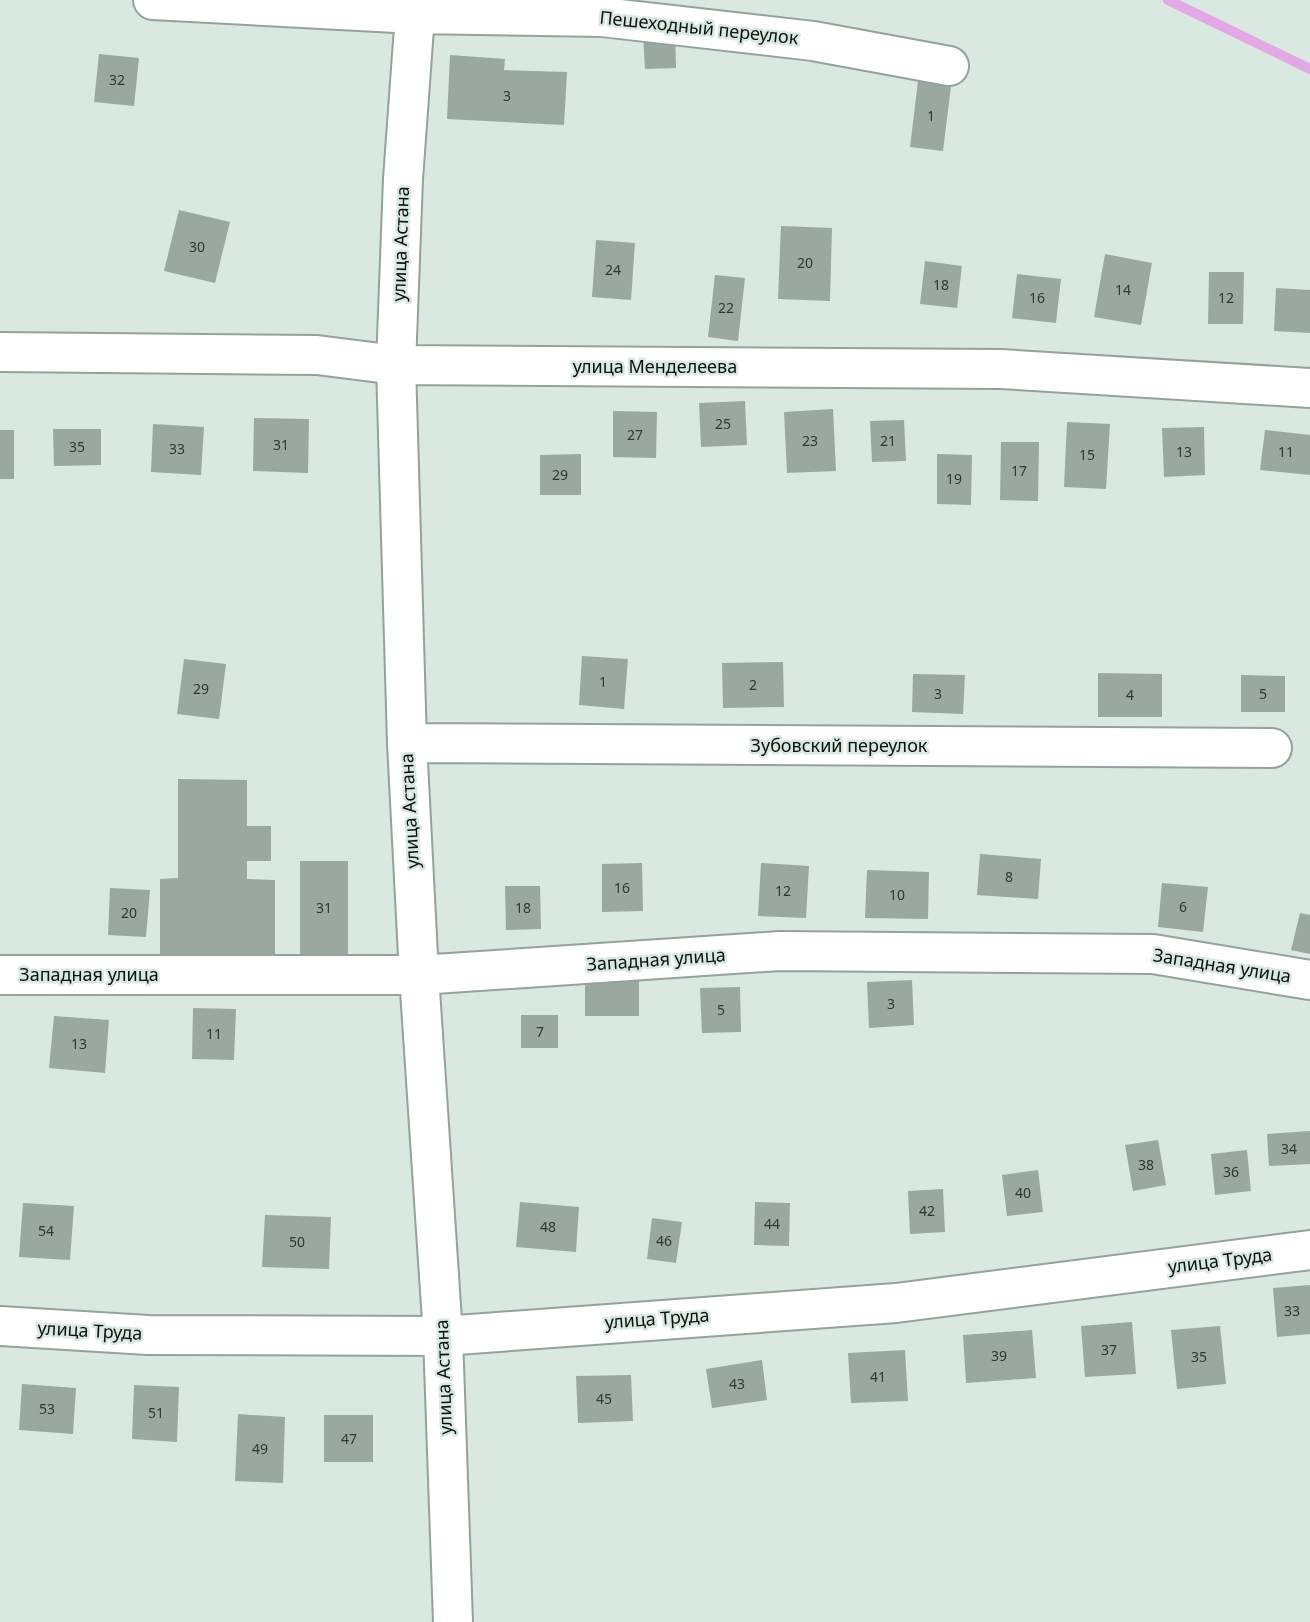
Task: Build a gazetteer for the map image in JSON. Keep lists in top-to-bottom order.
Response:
{
  "streets": {
    "street": [
      "Пешеходный переулок",
      "улица Астана",
      "улица Менделеева",
      "Зубовский переулок",
      "Западная улица",
      "улица Труда"
    ]
  },
  "crossings": [
    ["Пешеходный переулок", "улица Астана"],
    ["улица Астана", "улица Менделеева"],
    ["улица Астана", "Зубовский переулок"],
    ["улица Астана", "Западная улица"],
    ["улица Астана", "улица Труда"]
  ],
  "house_numbers": [
    "32",
    "3",
    "1",
    "30",
    "20",
    "24",
    "18",
    "14",
    "16",
    "12",
    "22",
    "25",
    "27",
    "23",
    "21",
    "31",
    "35",
    "33",
    "13",
    "11",
    "15",
    "17",
    "29",
    "19",
    "1",
    "2",
    "29",
    "3",
    "5",
    "4",
    "8",
    "16",
    "12",
    "10",
    "6",
    "31",
    "18",
    "20",
    "3",
    "5",
    "7",
    "11",
    "13",
    "34",
    "38",
    "36",
    "40",
    "42",
    "44",
    "48",
    "54",
    "46",
    "50",
    "33",
    "37",
    "39",
    "35",
    "41",
    "43",
    "45",
    "53",
    "51",
    "47",
    "49"
  ]
}
